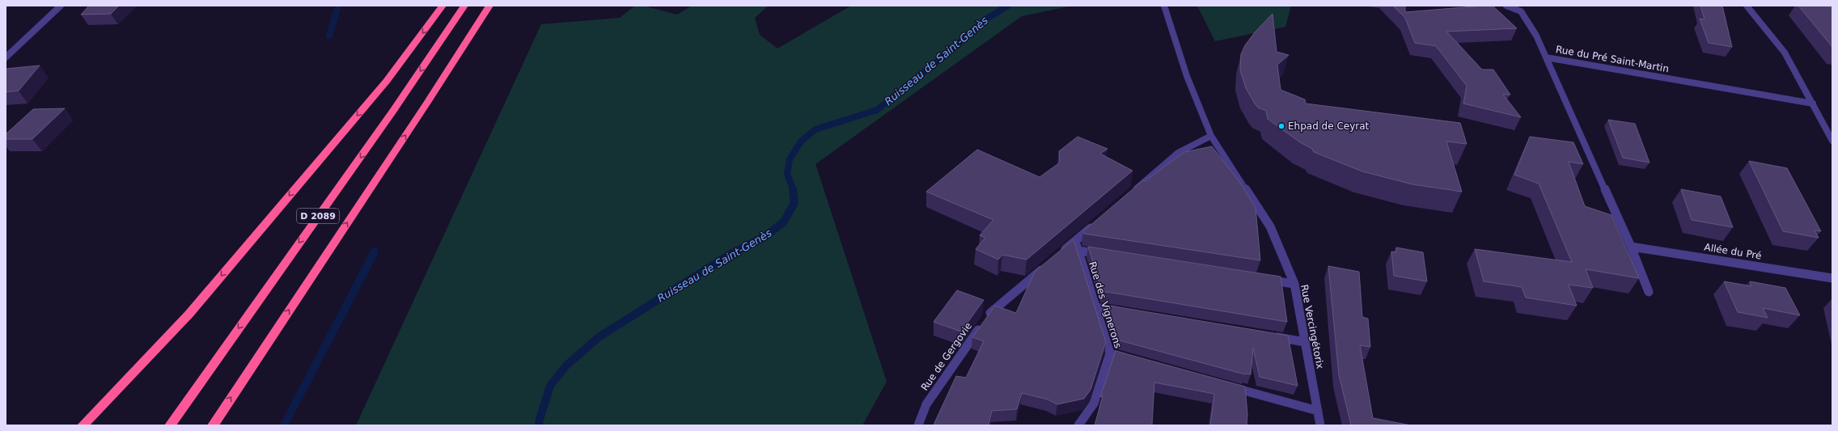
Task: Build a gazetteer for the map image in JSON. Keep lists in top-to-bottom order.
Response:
{
  "streets": {
    "highway": ["D 2089"],
    "street": [
      "Rue du Pré Saint-Martin",
      "Allée du Pré",
      "Rue des Vignerons",
      "Rue Vercingétorix",
      "Rue de Gergovie"
    ]
  },
  "crossings": [
    ["Rue du Pré Saint-Martin", "Allée du Pré"]
  ],
  "water": ["Ruisseau de Saint-Genès"],
  "places": ["Ehpad de Ceyrat"]
}
